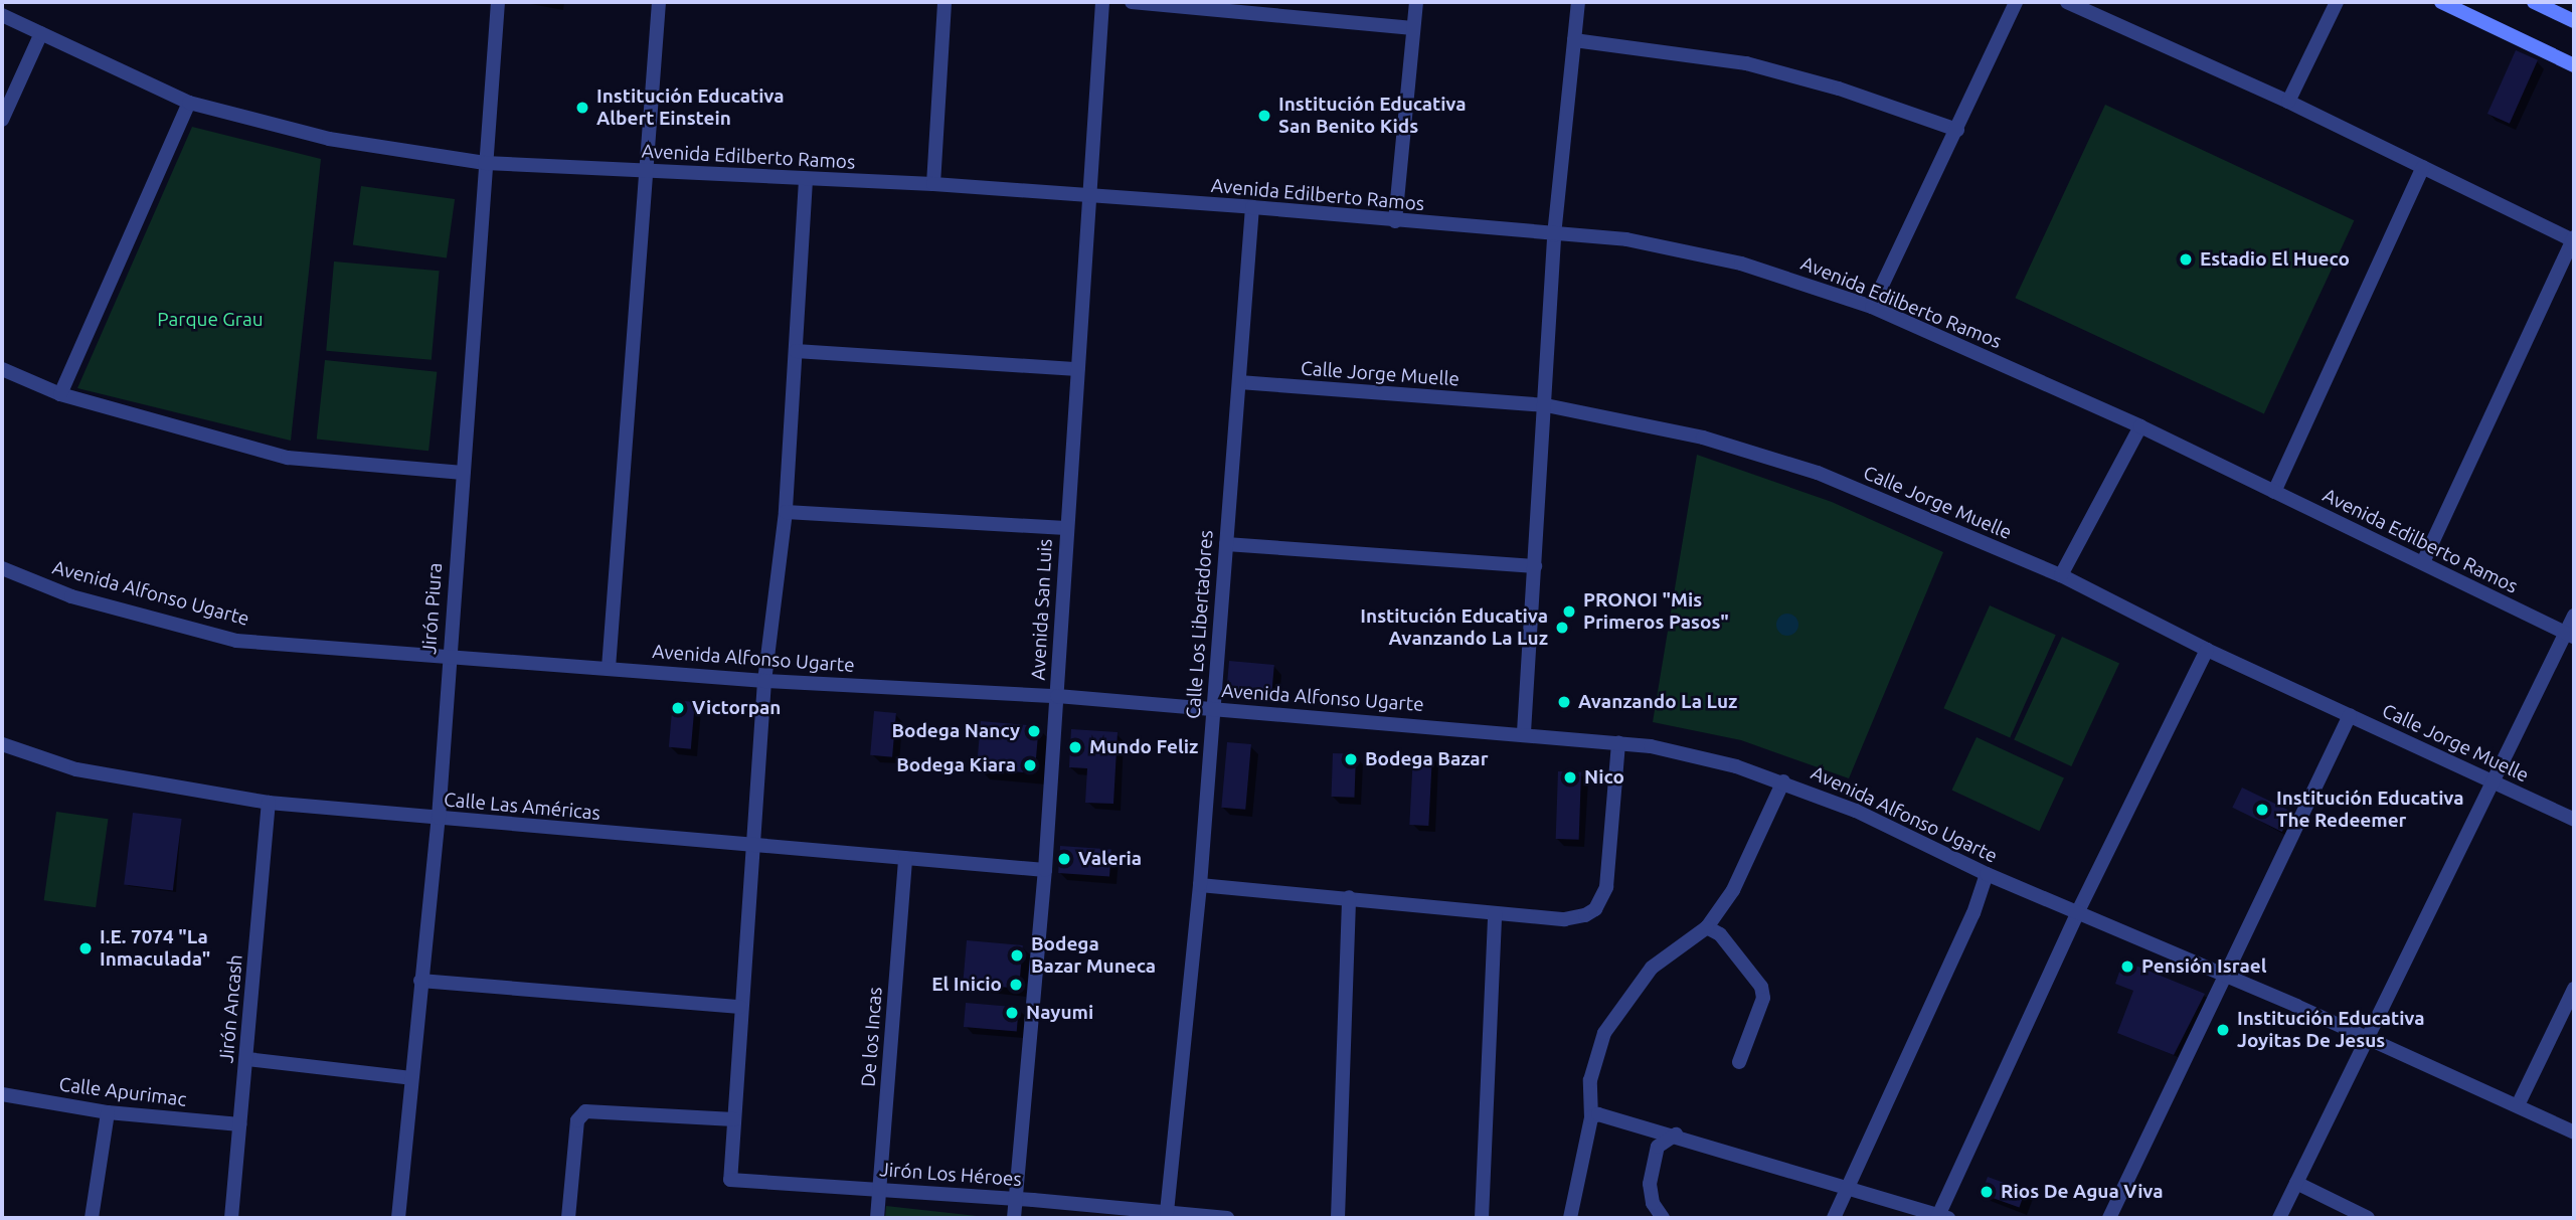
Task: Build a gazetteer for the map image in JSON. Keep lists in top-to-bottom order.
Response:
{
  "streets": {
    "street": [
      "Avenida Edilberto Ramos",
      "Calle Jorge Muelle",
      "Avenida Alfonso Ugarte",
      "Jirón Piura",
      "Avenida San Luis",
      "Calle Los Libertadores",
      "Calle Las Américas",
      "Jirón Ancash",
      "De los Incas",
      "Calle Apurimac",
      "Jirón Los Héroes"
    ]
  },
  "crossings": [
    ["Avenida Edilberto Ramos", "Jirón Piura"],
    ["Avenida Edilberto Ramos", "Avenida San Luis"],
    ["Avenida Edilberto Ramos", "Calle Los Libertadores"],
    ["Calle Jorge Muelle", "Calle Los Libertadores"],
    ["Avenida Alfonso Ugarte", "Jirón Piura"],
    ["Avenida Alfonso Ugarte", "Avenida San Luis"],
    ["Avenida Alfonso Ugarte", "Calle Los Libertadores"],
    ["Jirón Piura", "Calle Las Américas"],
    ["Avenida San Luis", "Calle Las Américas"],
    ["Avenida San Luis", "Jirón Los Héroes"],
    ["Calle Los Libertadores", "Jirón Los Héroes"],
    ["Calle Las Américas", "Jirón Ancash"],
    ["Calle Las Américas", "De los Incas"],
    ["Jirón Ancash", "Calle Apurimac"],
    ["De los Incas", "Jirón Los Héroes"]
  ],
  "parks": ["Parque Grau"],
  "places": [
    "Institución Educativa Albert Einstein",
    "Institución Educativa San Benito Kids",
    "Estadio El Hueco",
    "PRONOI \"Mis Primeros Pasos\"",
    "Institución Educativa Avanzando La Luz",
    "Avanzando La Luz",
    "Victorpan",
    "Bodega Nancy",
    "Mundo Feliz",
    "Bodega Bazar",
    "Bodega Kiara",
    "Nico",
    "Institución Educativa The Redeemer",
    "Valeria",
    "I.E. 7074 \"La Inmaculada\"",
    "Bodega Bazar Muneca",
    "Pensión Israel",
    "El Inicio",
    "Nayumi",
    "Institución Educativa Joyitas De Jesus",
    "Rios De Agua Viva"
  ]
}
